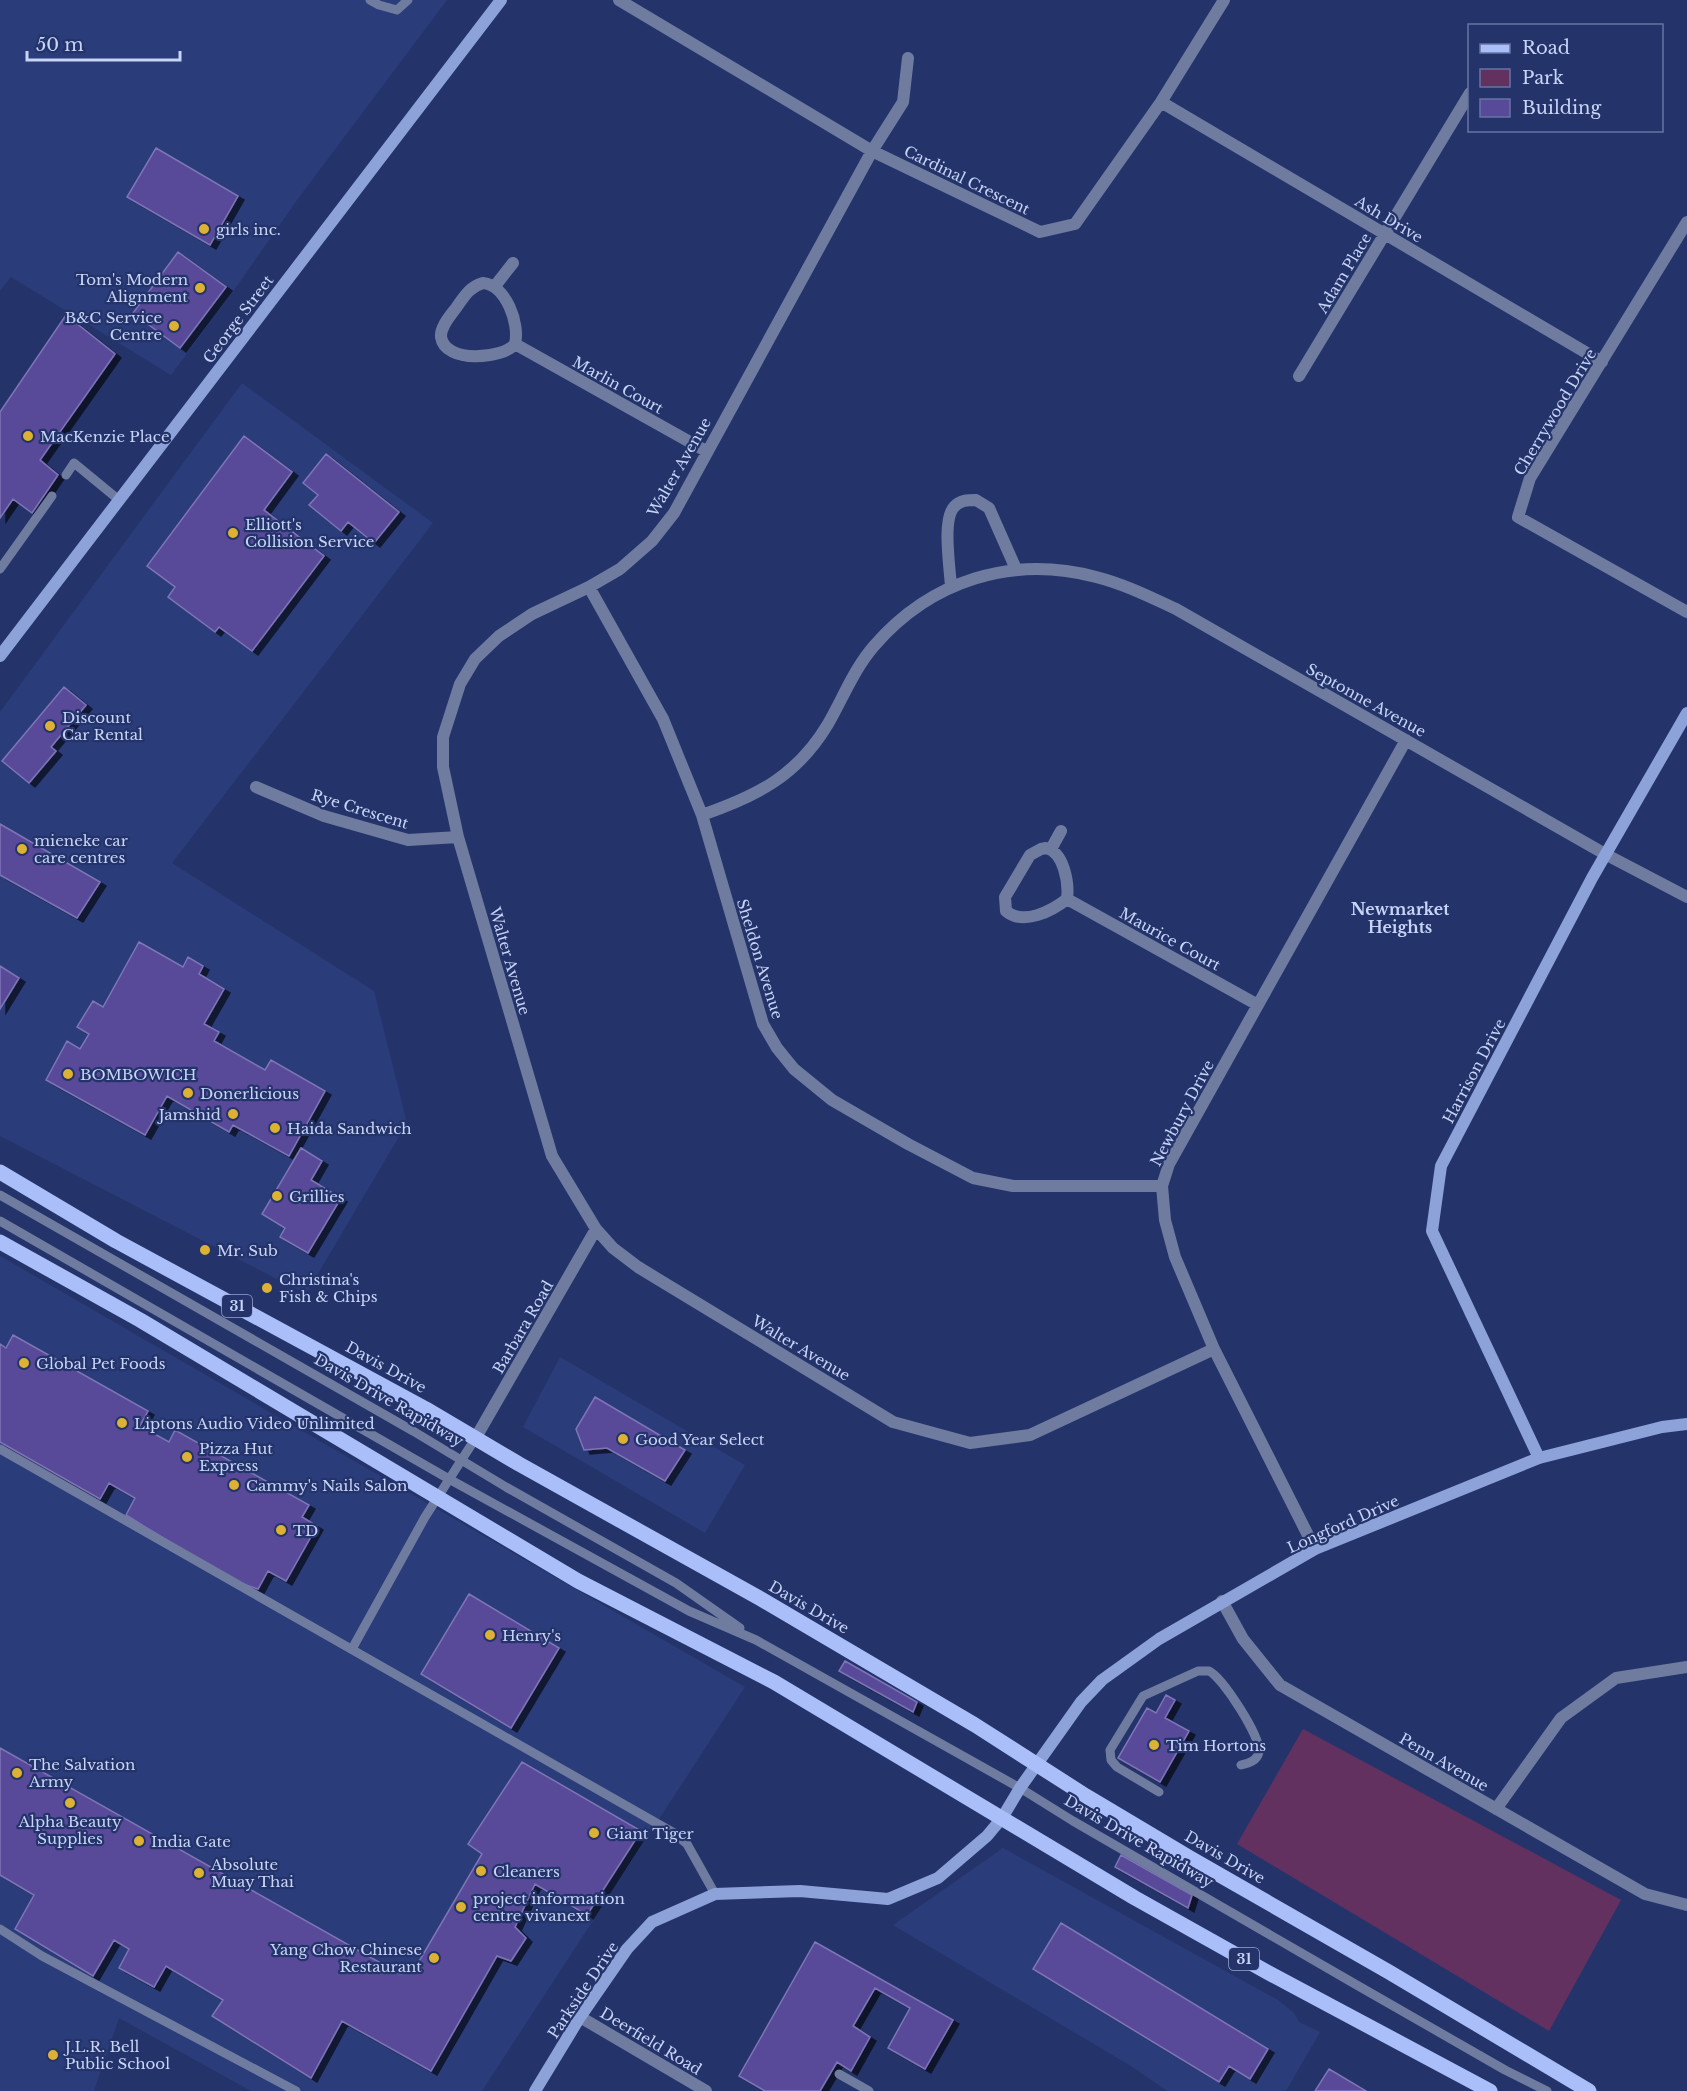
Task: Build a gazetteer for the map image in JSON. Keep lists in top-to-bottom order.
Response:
{
  "streets": {
    "main road": ["31", "Davis Drive"],
    "street": [
      "Cardinal Crescent",
      "Ash Drive",
      "Adam Place",
      "George Street",
      "Marlin Court",
      "Cherrywood Drive",
      "Walter Avenue",
      "Septonne Avenue",
      "Rye Crescent",
      "Maurice Court",
      "Sheldon Avenue",
      "Harrison Drive",
      "Newbury Drive",
      "Barbara Road",
      "Longford Drive",
      "Penn Avenue",
      "Parkside Drive",
      "Deerfield Road"
    ],
    "lane": ["Davis Drive Rapidway"]
  },
  "crossings": [
    ["Cardinal Crescent", "Ash Drive"],
    ["Cardinal Crescent", "Walter Avenue"],
    ["Ash Drive", "Adam Place"],
    ["Ash Drive", "Cherrywood Drive"],
    ["Marlin Court", "Walter Avenue"],
    ["Walter Avenue", "Rye Crescent"],
    ["Walter Avenue", "Sheldon Avenue"],
    ["Walter Avenue", "Newbury Drive"],
    ["Walter Avenue", "Barbara Road"],
    ["Septonne Avenue", "Sheldon Avenue"],
    ["Septonne Avenue", "Harrison Drive"],
    ["Septonne Avenue", "Newbury Drive"],
    ["Maurice Court", "Newbury Drive"],
    ["Sheldon Avenue", "Newbury Drive"],
    ["Harrison Drive", "Longford Drive"],
    ["Newbury Drive", "Longford Drive"],
    ["31", "Parkside Drive"],
    ["Barbara Road", "Davis Drive"],
    ["Davis Drive", "Longford Drive"],
    ["Davis Drive", "Parkside Drive"],
    ["Davis Drive Rapidway", "Parkside Drive"],
    ["Longford Drive", "Penn Avenue"],
    ["Longford Drive", "Parkside Drive"],
    ["Parkside Drive", "Deerfield Road"]
  ],
  "districts": ["Newmarket Heights"],
  "places": [
    "girls inc.",
    "Tom's Modern Alignment",
    "B&C Service Centre",
    "MacKenzie Place",
    "Elliott's Collision Service",
    "Discount Car Rental",
    "mieneke car care centres",
    "BOMBOWICH",
    "Donerlicious",
    "Jamshid",
    "Haida Sandwich",
    "Grillies",
    "Mr. Sub",
    "Christina's Fish & Chips",
    "Global Pet Foods",
    "Liptons Audio Video Unlimited",
    "Good Year Select",
    "Pizza Hut Express",
    "Cammy's Nails Salon",
    "TD",
    "Henry's",
    "Tim Hortons",
    "The Salvation Army",
    "Alpha Beauty Supplies",
    "Giant Tiger",
    "India Gate",
    "Cleaners",
    "Absolute Muay Thai",
    "project information centre vivanext",
    "Yang Chow Chinese Restaurant",
    "J.L.R. Bell Public School"
  ],
  "legend": ["Road", "Park", "Building"],
  "scale_bar": "50 m"
}
